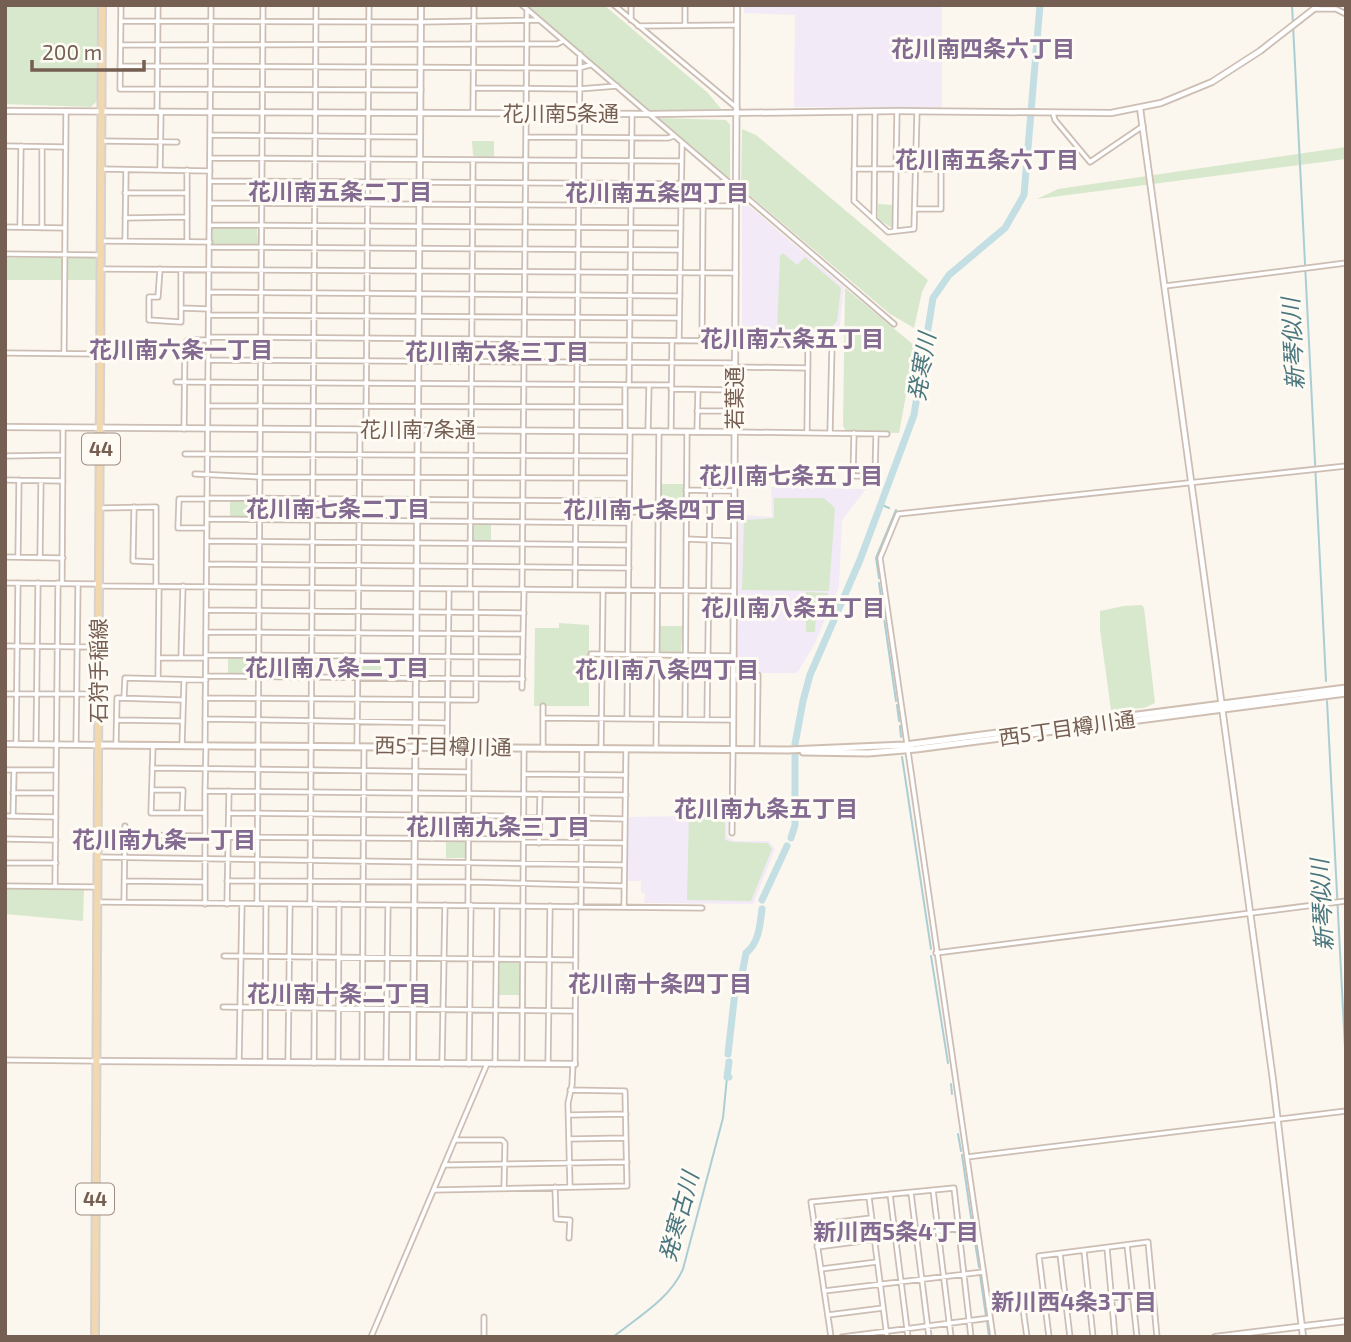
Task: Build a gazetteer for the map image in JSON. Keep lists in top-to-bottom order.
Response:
{
  "streets": {
    "main road": ["44", "石狩手稲線", "西5丁目樽川通"],
    "street": ["花川南5条通", "若葉通", "花川南7条通"]
  },
  "crossings": [
    ["花川南5条通", "若葉通"],
    ["花川南5条通", "石狩手稲線"],
    ["若葉通", "花川南7条通"],
    ["若葉通", "西5丁目樽川通"],
    ["花川南7条通", "石狩手稲線"],
    ["石狩手稲線", "西5丁目樽川通"]
  ],
  "districts": [
    "花川南四条六丁目",
    "花川南五条六丁目",
    "花川南五条二丁目",
    "花川南五条四丁目",
    "花川南六条五丁目",
    "花川南六条一丁目",
    "花川南六条三丁目",
    "花川南七条五丁目",
    "花川南七条二丁目",
    "花川南七条四丁目",
    "花川南八条五丁目",
    "花川南八条二丁目",
    "花川南八条四丁目",
    "花川南九条五丁目",
    "花川南九条三丁目",
    "花川南九条一丁目",
    "花川南十条四丁目",
    "花川南十条二丁目",
    "新川西5条4丁目",
    "新川西4条3丁目"
  ],
  "water": ["新琴似川", "発寒川", "発寒古川"],
  "scale_bar": "200 m"
}
